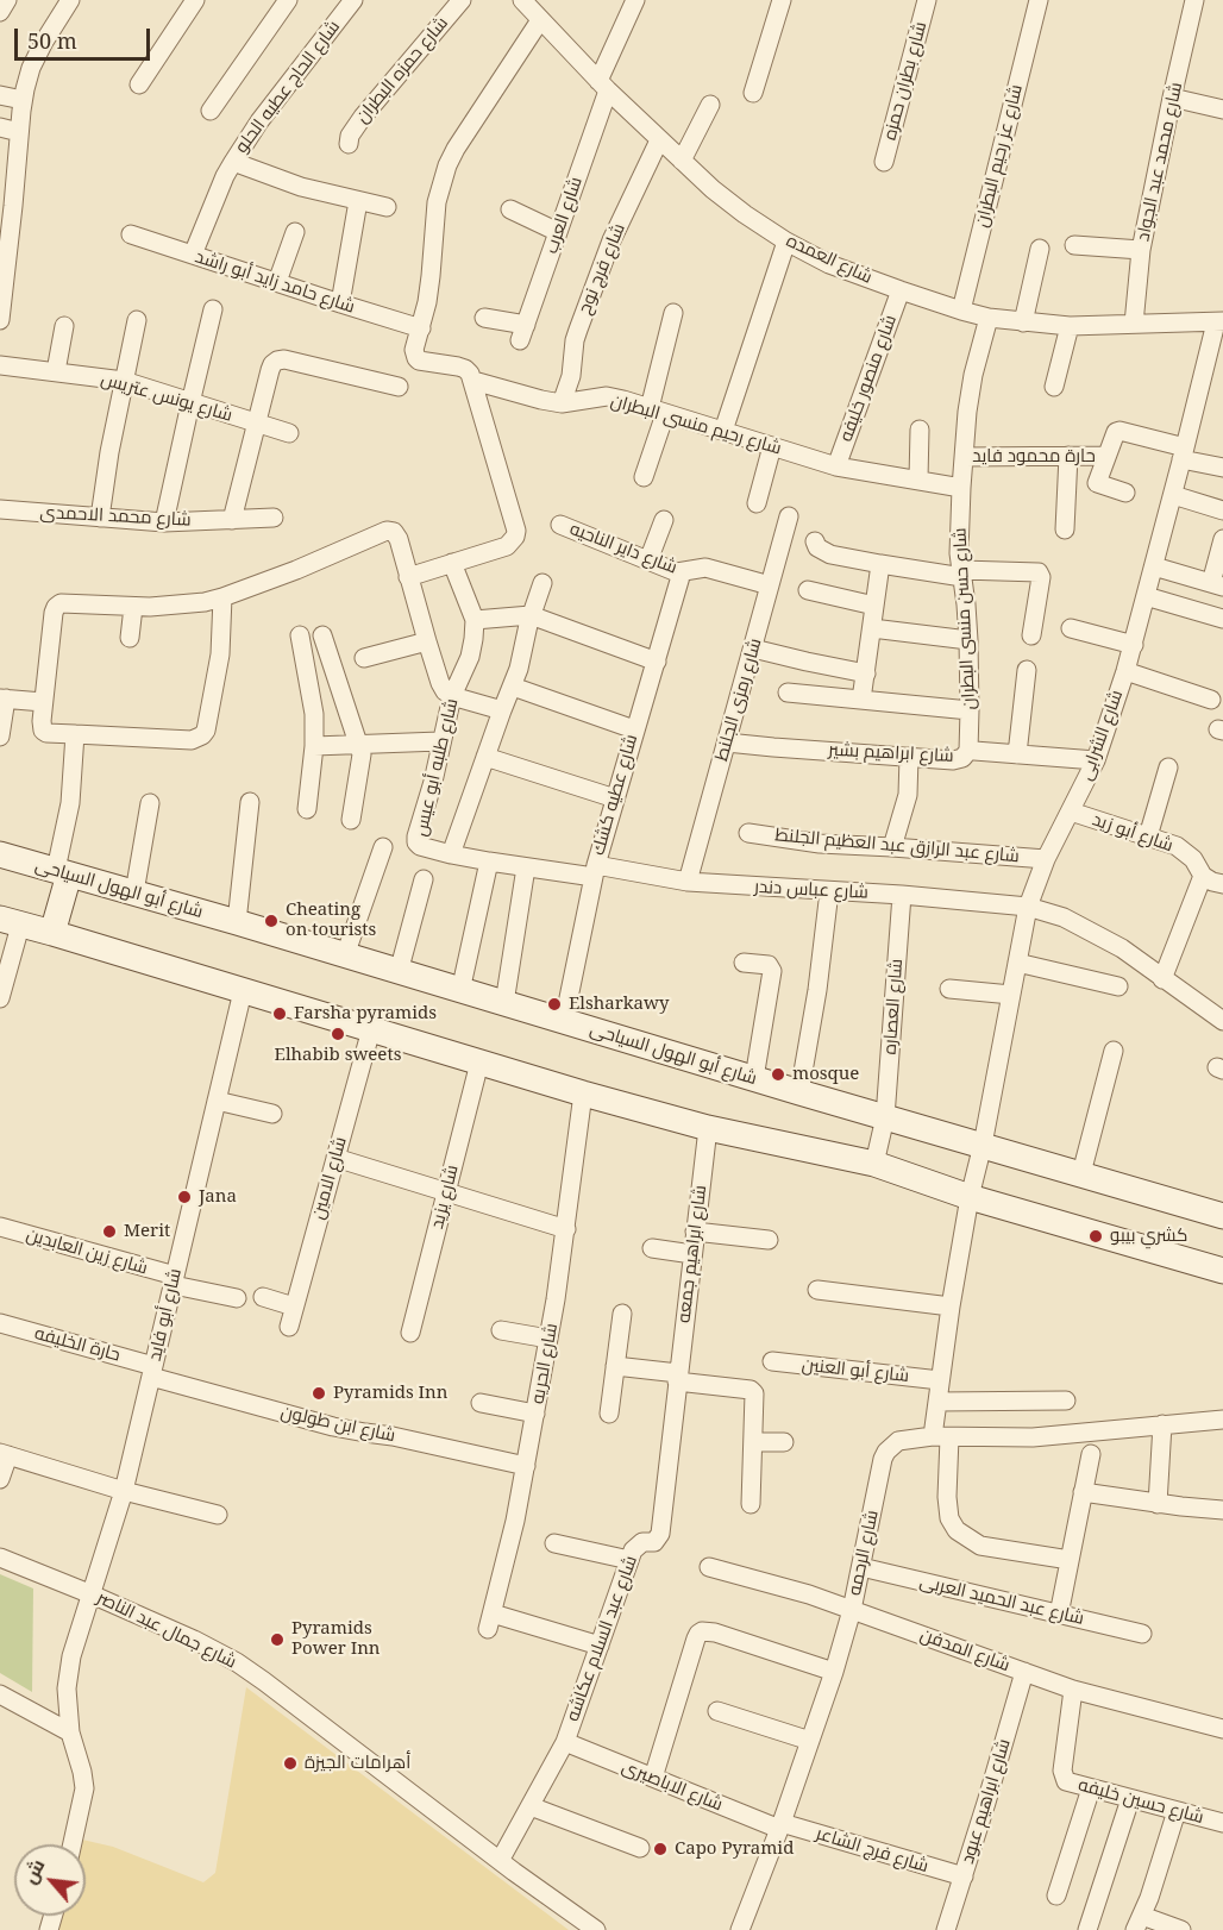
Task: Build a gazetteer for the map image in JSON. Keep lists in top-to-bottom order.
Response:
{
  "streets": {
    "main road": ["شارع أبو الهول السياحى"],
    "street": [
      "شارع حمزه البطران",
      "شارع بطران حمزه",
      "شارع الحاج عطيه الحلو",
      "شارع عز رحيم البطران",
      "شارع محمد عبد الجواد",
      "شارع العرب",
      "شارع العمده",
      "شارع فرج نوح",
      "شارع حامد زايد أبو راشد",
      "شارع منصور خليفه",
      "شارع يونس عتريس",
      "شارع رحيم منسى البطران",
      "حارة محمود فايد",
      "شارع محمد الاحمدى",
      "شارع داير الناحيه",
      "شارع حسن منسى البطران",
      "شارع رمزى الجلنط",
      "شارع الشرابى",
      "شارع ابراهيم بشير",
      "شارع طلبه أبو عيس",
      "شارع عطيه كشك",
      "شارع أبو زيد",
      "شارع عبد الرازق عبد العظيم الجلنط",
      "شارع عباس دندر",
      "شارع العصاره",
      "شارع الامين",
      "شارع يزيد",
      "شارع زين العابدين",
      "شارع ابراهيم جمعه",
      "شارع أبو فايد",
      "حارة الخليفه",
      "شارع الحريه",
      "شارع أبو العنين",
      "شارع ابن طولون",
      "شارع الرحمه",
      "شارع عبد الحميد العربى",
      "شارع جمال عبد الناصر",
      "شارع عبد السلام عكاشه",
      "شارع المدفن",
      "شارع الاباصيرى",
      "شارع ابراهيم عبود",
      "شارع حسين خليفه",
      "شارع فرج الشاعر"
    ]
  },
  "crossings": [
    ["شارع الحاج عطيه الحلو", "شارع حامد زايد أبو راشد"],
    ["شارع عز رحيم البطران", "شارع العمده"],
    ["شارع محمد عبد الجواد", "شارع العمده"],
    ["شارع العرب", "شارع العمده"],
    ["شارع العمده", "شارع فرج نوح"],
    ["شارع العمده", "شارع منصور خليفه"],
    ["شارع العمده", "شارع حسن منسى البطران"],
    ["شارع العمده", "شارع الشرابى"],
    ["شارع فرج نوح", "شارع رحيم منسى البطران"],
    ["شارع حامد زايد أبو راشد", "شارع رحيم منسى البطران"],
    ["شارع منصور خليفه", "شارع رحيم منسى البطران"],
    ["شارع رحيم منسى البطران", "شارع حسن منسى البطران"],
    ["حارة محمود فايد", "شارع حسن منسى البطران"],
    ["شارع داير الناحيه", "شارع رمزى الجلنط"],
    ["شارع داير الناحيه", "شارع عطيه كشك"],
    ["شارع حسن منسى البطران", "شارع ابراهيم بشير"],
    ["شارع رمزى الجلنط", "شارع ابراهيم بشير"],
    ["شارع رمزى الجلنط", "شارع عباس دندر"],
    ["شارع الشرابى", "شارع ابراهيم بشير"],
    ["شارع الشرابى", "شارع أبو زيد"],
    ["شارع الشرابى", "شارع عبد الرازق عبد العظيم الجلنط"],
    ["شارع الشرابى", "شارع أبو الهول السياحى"],
    ["شارع الشرابى", "شارع عباس دندر"],
    ["شارع طلبه أبو عيس", "شارع عطيه كشك"],
    ["شارع طلبه أبو عيس", "شارع عباس دندر"],
    ["شارع عطيه كشك", "شارع أبو الهول السياحى"],
    ["شارع عطيه كشك", "شارع عباس دندر"],
    ["شارع أبو الهول السياحى", "شارع العصاره"],
    ["شارع عباس دندر", "شارع العصاره"],
    ["شارع زين العابدين", "شارع أبو فايد"],
    ["شارع ابراهيم جمعه", "شارع عبد السلام عكاشه"],
    ["شارع أبو فايد", "حارة الخليفه"],
    ["شارع أبو فايد", "شارع ابن طولون"],
    ["شارع أبو فايد", "شارع جمال عبد الناصر"],
    ["حارة الخليفه", "شارع ابن طولون"],
    ["شارع الحريه", "شارع ابن طولون"],
    ["شارع الحريه", "شارع عبد السلام عكاشه"],
    ["شارع الرحمه", "شارع عبد الحميد العربى"],
    ["شارع الرحمه", "شارع المدفن"],
    ["شارع الرحمه", "شارع الاباصيرى"],
    ["شارع الرحمه", "شارع فرج الشاعر"],
    ["شارع جمال عبد الناصر", "شارع عبد السلام عكاشه"],
    ["شارع عبد السلام عكاشه", "شارع الاباصيرى"],
    ["شارع المدفن", "شارع ابراهيم عبود"],
    ["شارع المدفن", "شارع حسين خليفه"],
    ["شارع الاباصيرى", "شارع فرج الشاعر"],
    ["شارع ابراهيم عبود", "شارع فرج الشاعر"]
  ],
  "places": [
    "Cheating on tourists",
    "Elsharkawy",
    "Farsha pyramids",
    "Elhabib sweets",
    "mosque",
    "Jana",
    "Merit",
    "كشري بيبو",
    "Pyramids Inn",
    "Pyramids Power Inn",
    "أهرامات الجيزة",
    "Capo Pyramid"
  ],
  "scale_bar": "50 m",
  "north": "top left"
}
